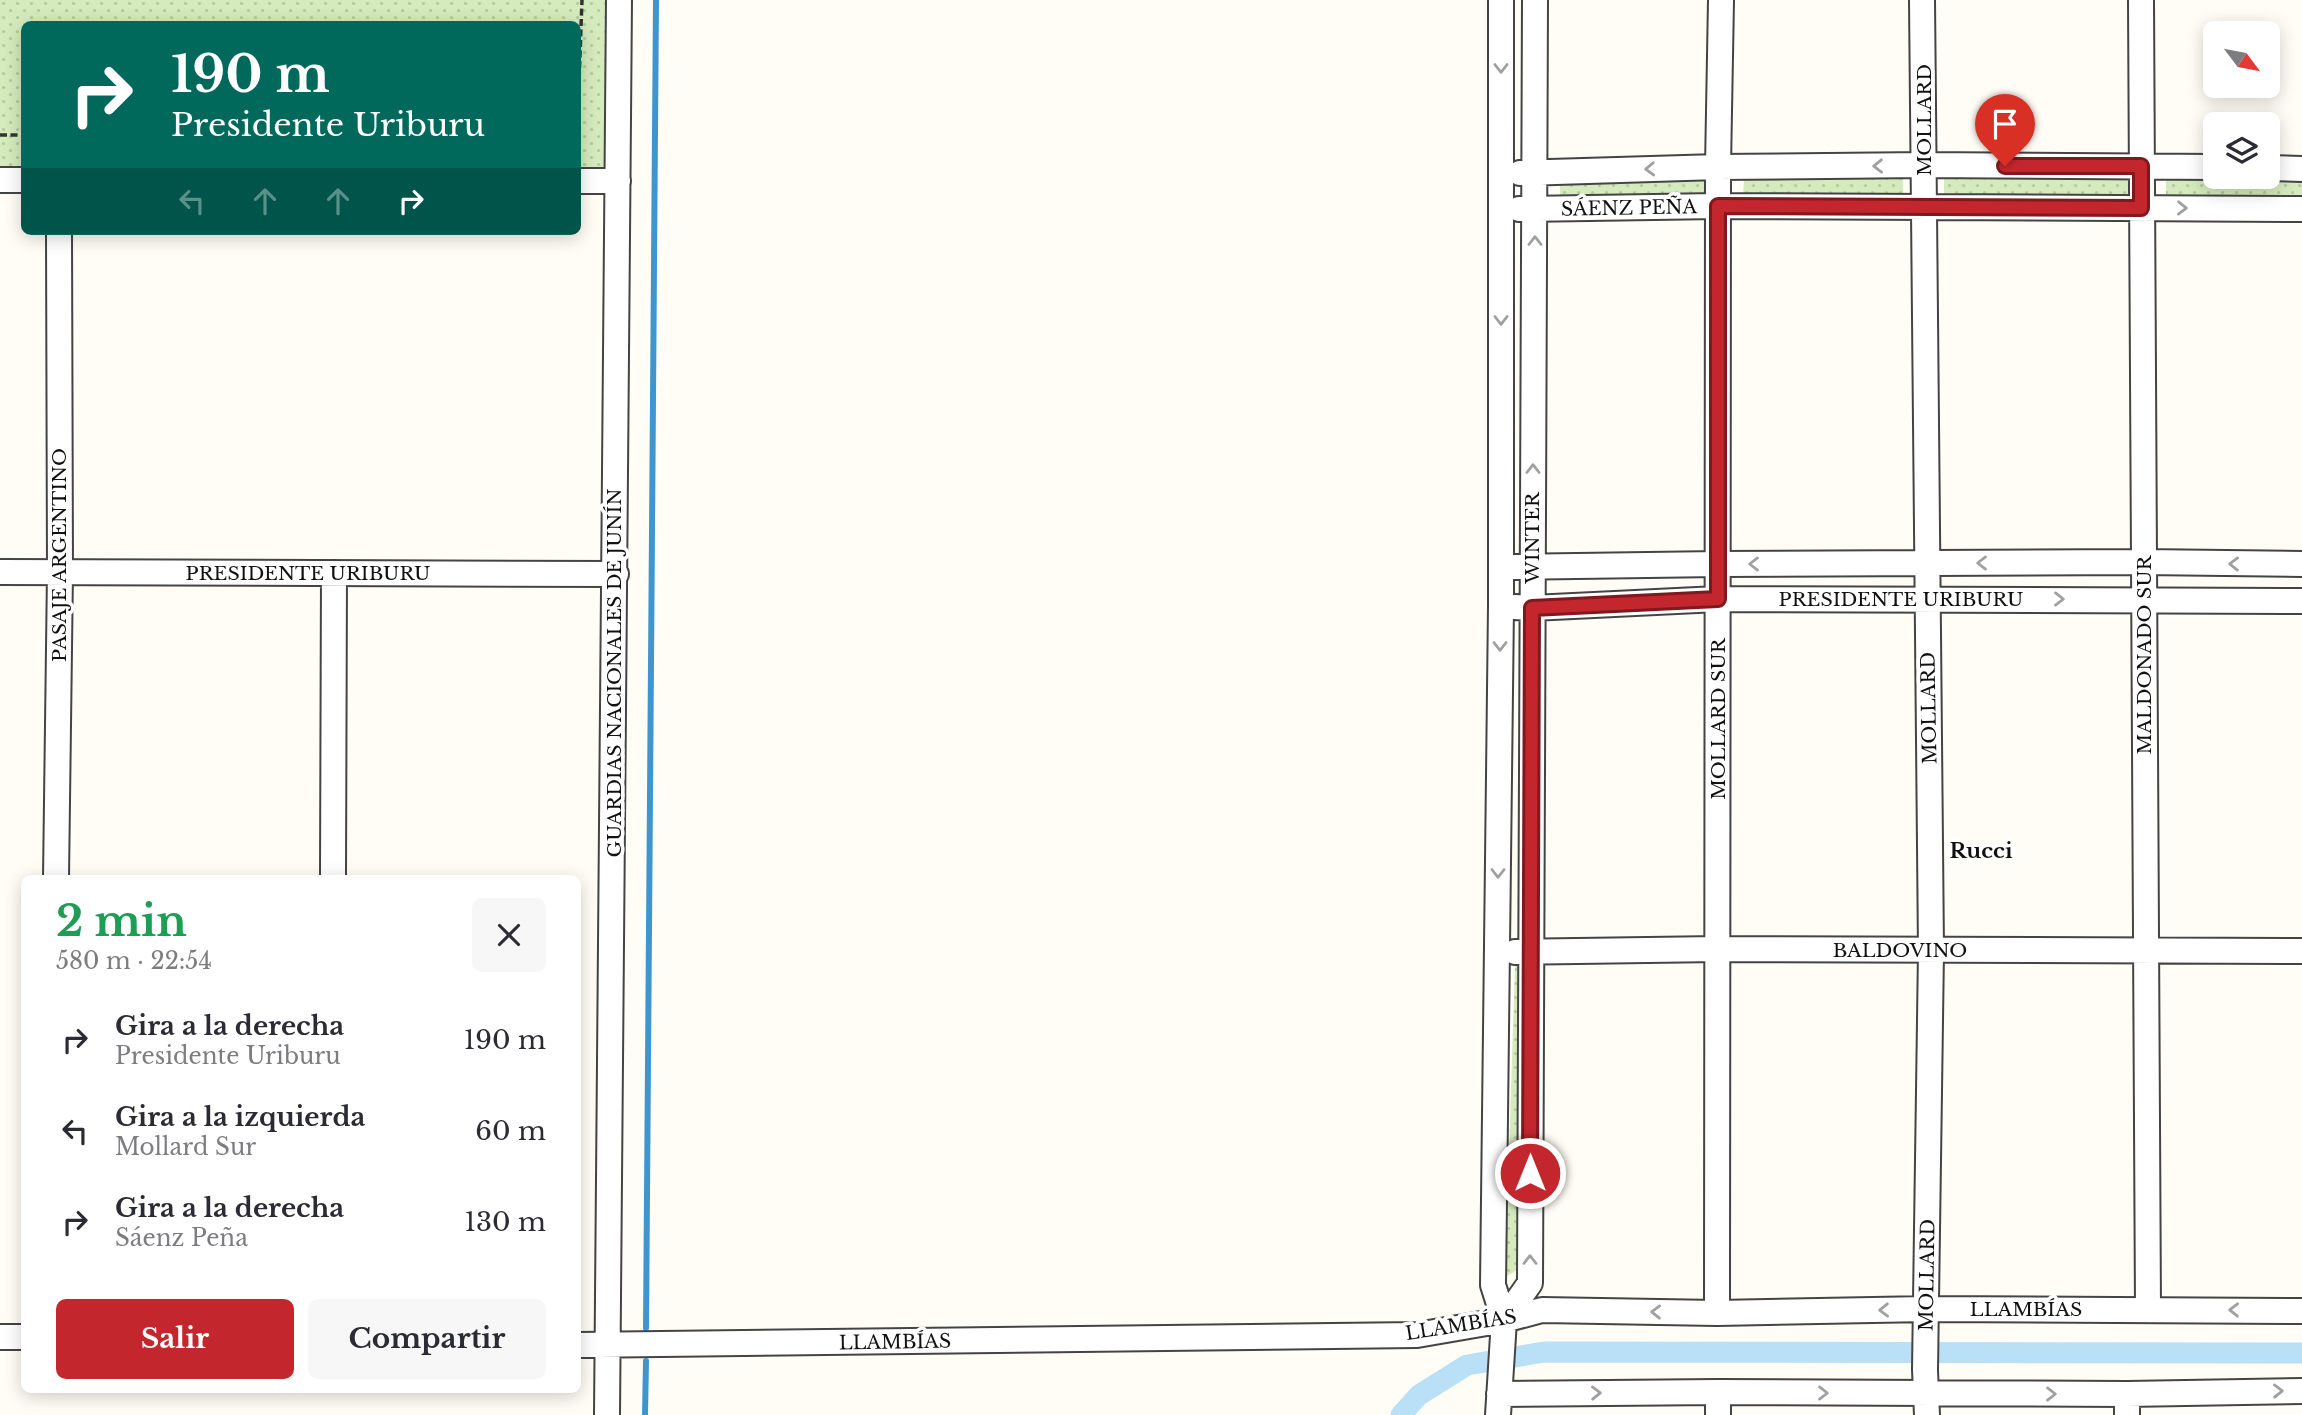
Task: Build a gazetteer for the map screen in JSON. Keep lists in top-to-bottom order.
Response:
{
  "streets": {
    "street": [
      "MOLLARD",
      "SÁENZ PEÑA",
      "WINTER",
      "PASAJE ARGENTINO",
      "PRESIDENTE URIBURU",
      "MALDONADO SUR",
      "GUARDIAS NACIONALES DE JUNÍN",
      "MOLLARD SUR",
      "BALDOVINO",
      "LLAMBÍAS"
    ]
  },
  "crossings": [
    ["MOLLARD", "SÁENZ PEÑA"],
    ["MOLLARD", "PRESIDENTE URIBURU"],
    ["MOLLARD", "BALDOVINO"],
    ["MOLLARD", "LLAMBÍAS"],
    ["SÁENZ PEÑA", "WINTER"],
    ["SÁENZ PEÑA", "MALDONADO SUR"],
    ["SÁENZ PEÑA", "MOLLARD SUR"],
    ["WINTER", "PRESIDENTE URIBURU"],
    ["WINTER", "BALDOVINO"],
    ["WINTER", "LLAMBÍAS"],
    ["PASAJE ARGENTINO", "PRESIDENTE URIBURU"],
    ["PRESIDENTE URIBURU", "MALDONADO SUR"],
    ["PRESIDENTE URIBURU", "GUARDIAS NACIONALES DE JUNÍN"],
    ["PRESIDENTE URIBURU", "MOLLARD SUR"],
    ["MALDONADO SUR", "BALDOVINO"],
    ["MALDONADO SUR", "LLAMBÍAS"],
    ["GUARDIAS NACIONALES DE JUNÍN", "LLAMBÍAS"],
    ["MOLLARD SUR", "BALDOVINO"],
    ["MOLLARD SUR", "LLAMBÍAS"]
  ],
  "districts": ["Rucci"],
  "north": "bottom right",
  "page": {
    "turn": ["190 m", "Presidente Uriburu"],
    "heading": ["2 min", "580 m · 22:54"],
    "list": [
      {
        "name": "Gira a la derecha",
        "note": "Presidente Uriburu",
        "value": "190 m"
      },
      {
        "name": "Gira a la izquierda",
        "note": "Mollard Sur",
        "value": "60 m"
      },
      {
        "name": "Gira a la derecha",
        "note": "Sáenz Peña",
        "value": "130 m"
      }
    ],
    "buttons": ["Salir", "Compartir"]
  }
}
